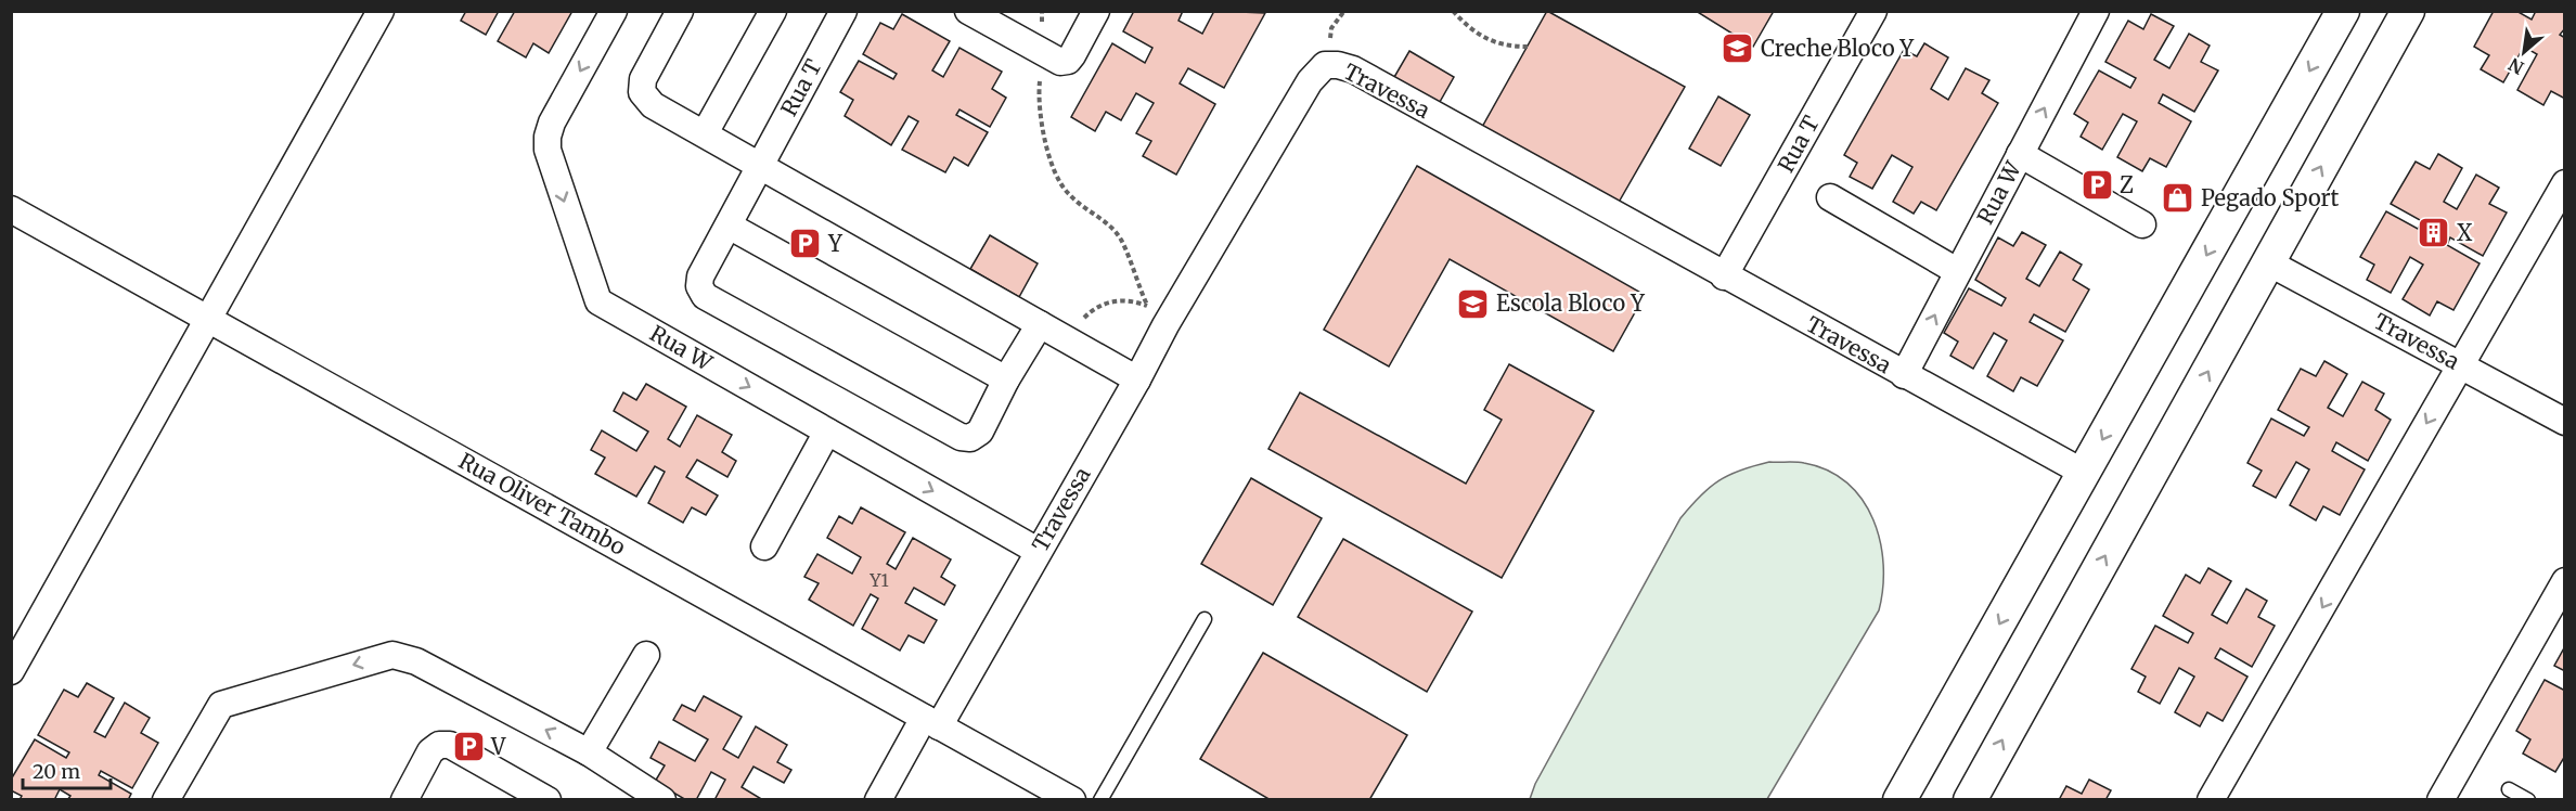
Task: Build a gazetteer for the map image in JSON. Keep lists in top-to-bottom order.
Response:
{
  "streets": {
    "street": [
      "Rua T",
      "Travessa",
      "Rua W",
      "Rua Oliver Tambo"
    ]
  },
  "crossings": [
    ["Rua T", "Travessa"],
    ["Travessa", "Rua W"],
    ["Travessa", "Rua Oliver Tambo"]
  ],
  "places": {
    "school or university": ["Creche Bloco Y", "Escola Bloco Y"],
    "parking": ["Z", "Y", "V"],
    "shop": ["Pegado Sport"],
    "building": ["X"]
  },
  "house_numbers": ["Y1"],
  "scale_bar": "20 m",
  "north": "bottom left"
}
